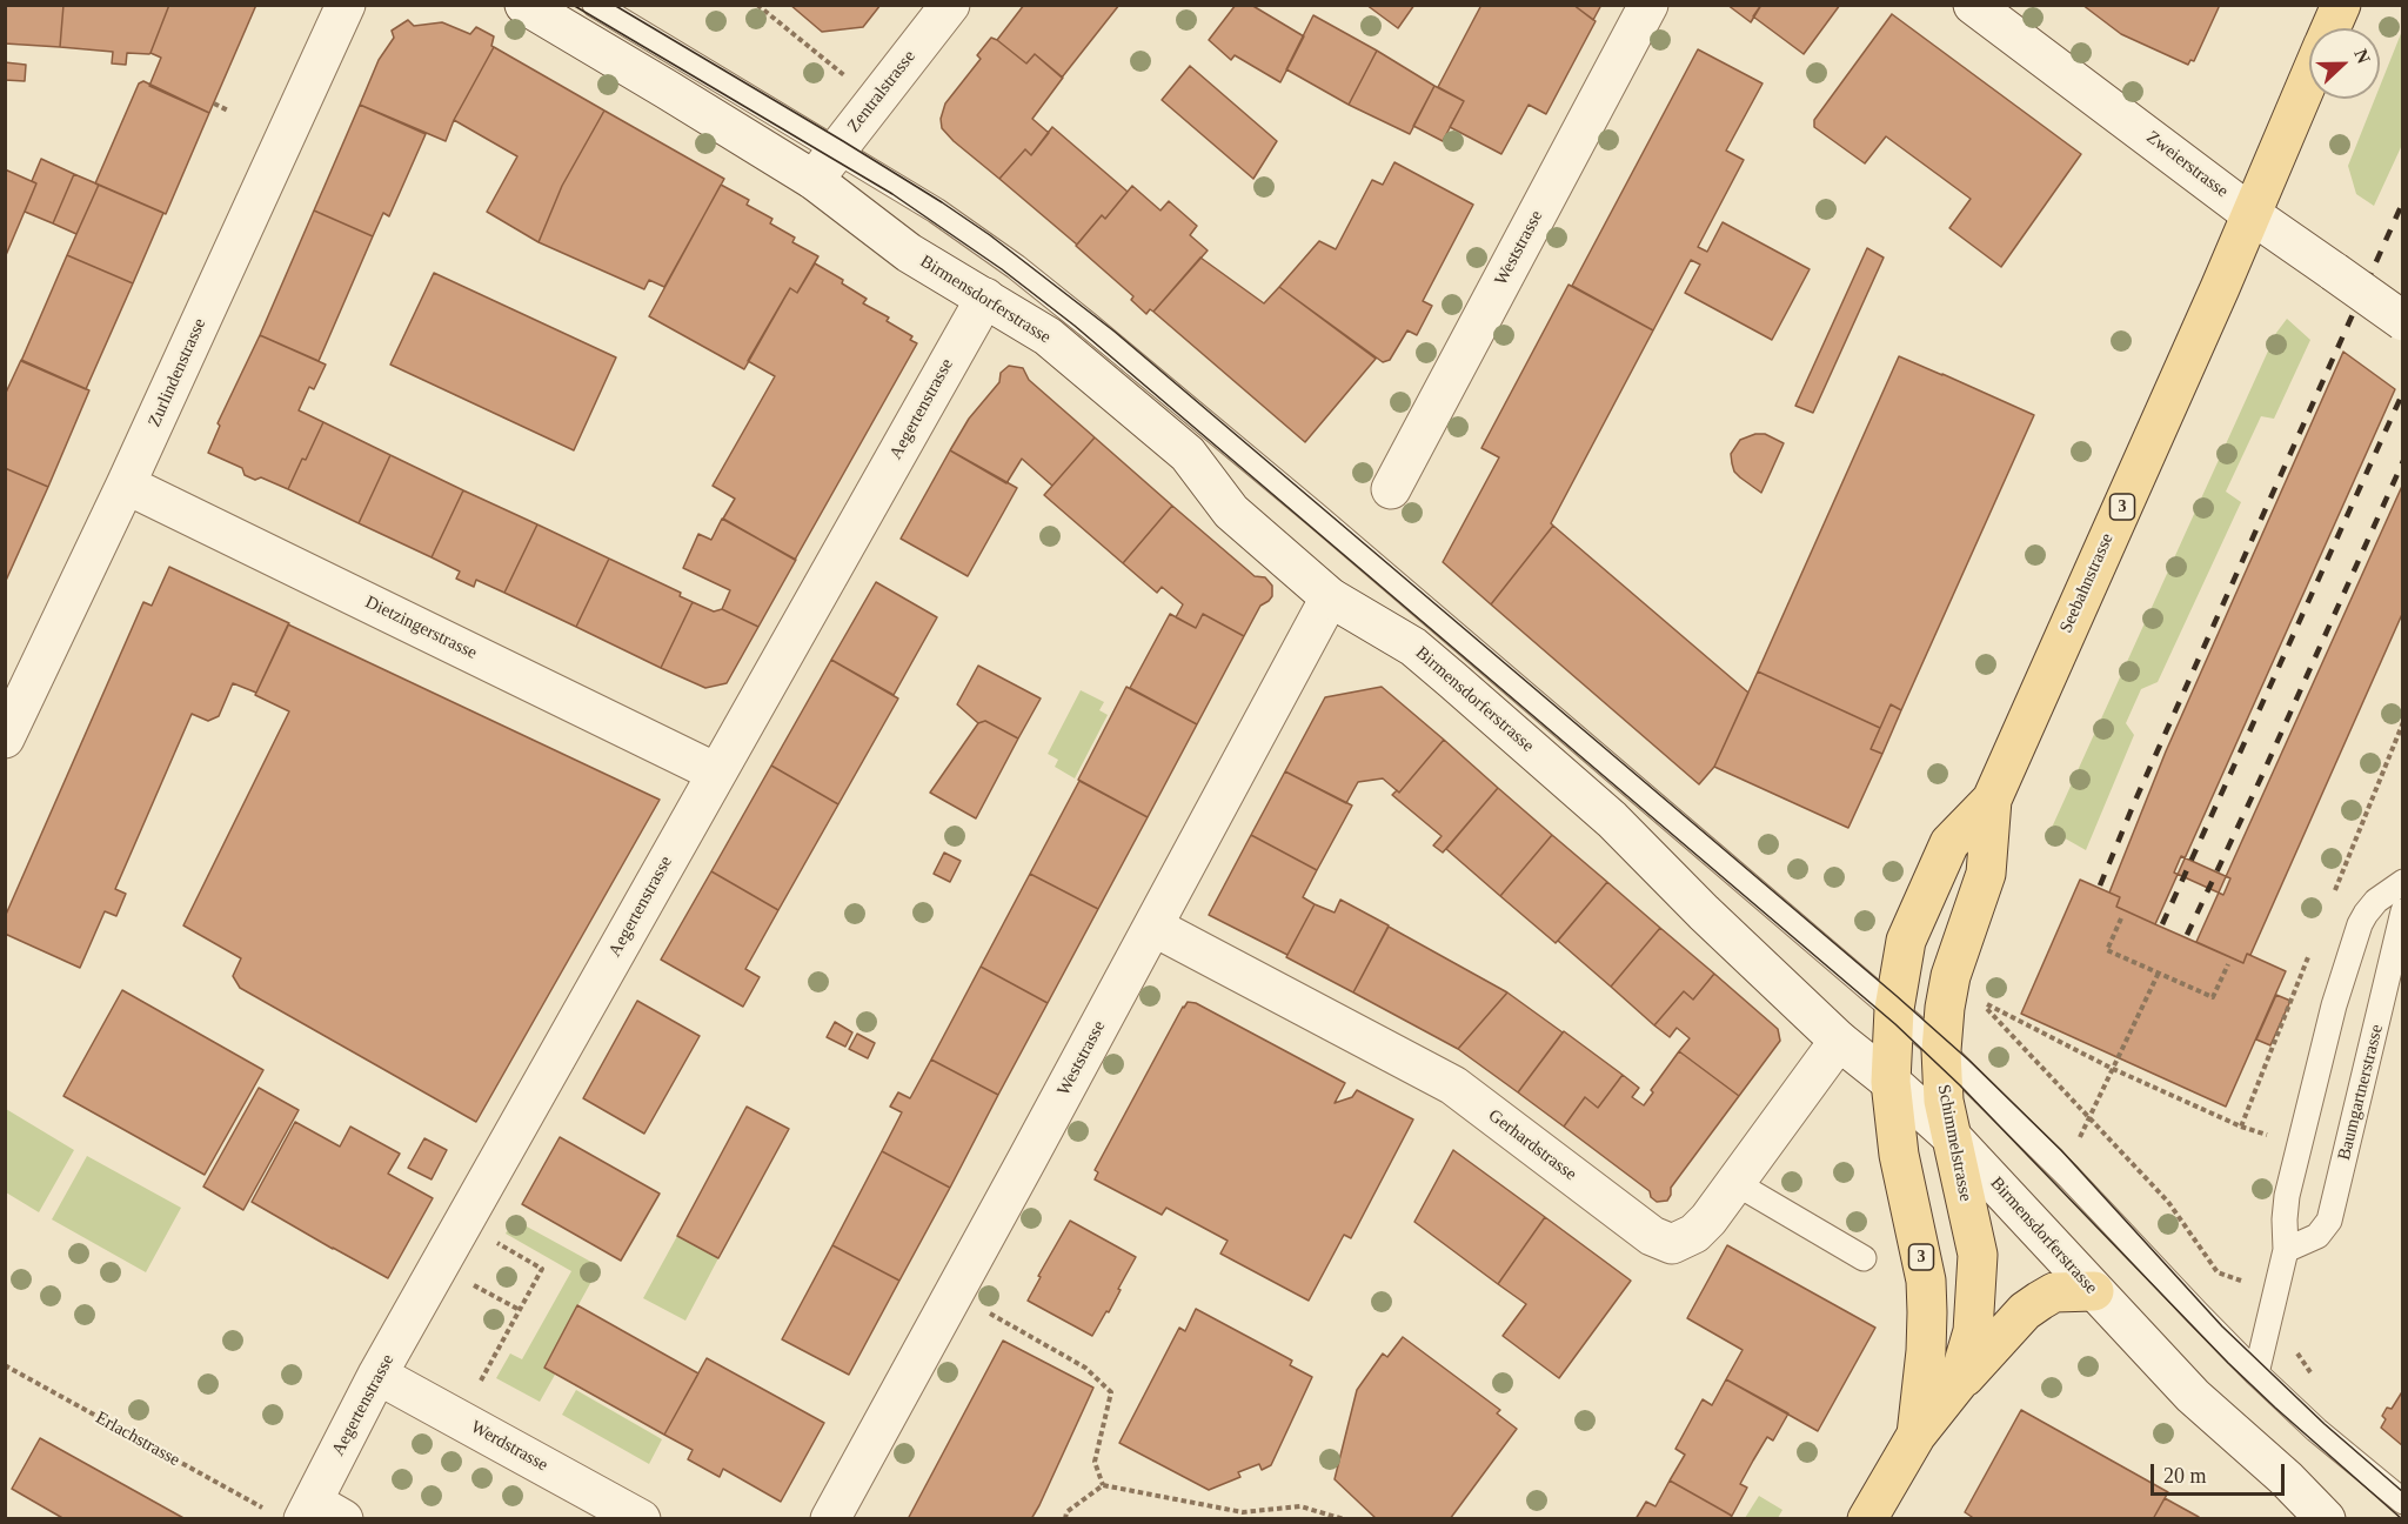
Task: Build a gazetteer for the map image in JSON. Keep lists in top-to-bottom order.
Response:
{
  "streets": {
    "main road": ["3", "Seebahnstrasse", "Schimmelstrasse"],
    "street": [
      "Zentralstrasse",
      "Zweierstrasse",
      "Weststrasse",
      "Birmensdorferstrasse",
      "Zurlindenstrasse",
      "Aegertenstrasse",
      "Dietzingerstrasse",
      "Gerhardstrasse",
      "Werdstrasse"
    ],
    "lane": ["Baumgartnerstrasse"],
    "path": ["Erlachstrasse"]
  },
  "crossings": [
    ["Zentralstrasse", "Birmensdorferstrasse"],
    ["Zweierstrasse", "Seebahnstrasse"],
    ["Weststrasse", "Birmensdorferstrasse"],
    ["Weststrasse", "Gerhardstrasse"],
    ["Birmensdorferstrasse", "Aegertenstrasse"],
    ["Birmensdorferstrasse", "Seebahnstrasse"],
    ["Birmensdorferstrasse", "Schimmelstrasse"],
    ["Birmensdorferstrasse", "Gerhardstrasse"],
    ["Zurlindenstrasse", "Dietzingerstrasse"],
    ["Aegertenstrasse", "Dietzingerstrasse"],
    ["Aegertenstrasse", "Erlachstrasse"],
    ["Aegertenstrasse", "Werdstrasse"],
    ["Seebahnstrasse", "Schimmelstrasse"]
  ],
  "scale_bar": "20 m",
  "north": "right"
}
